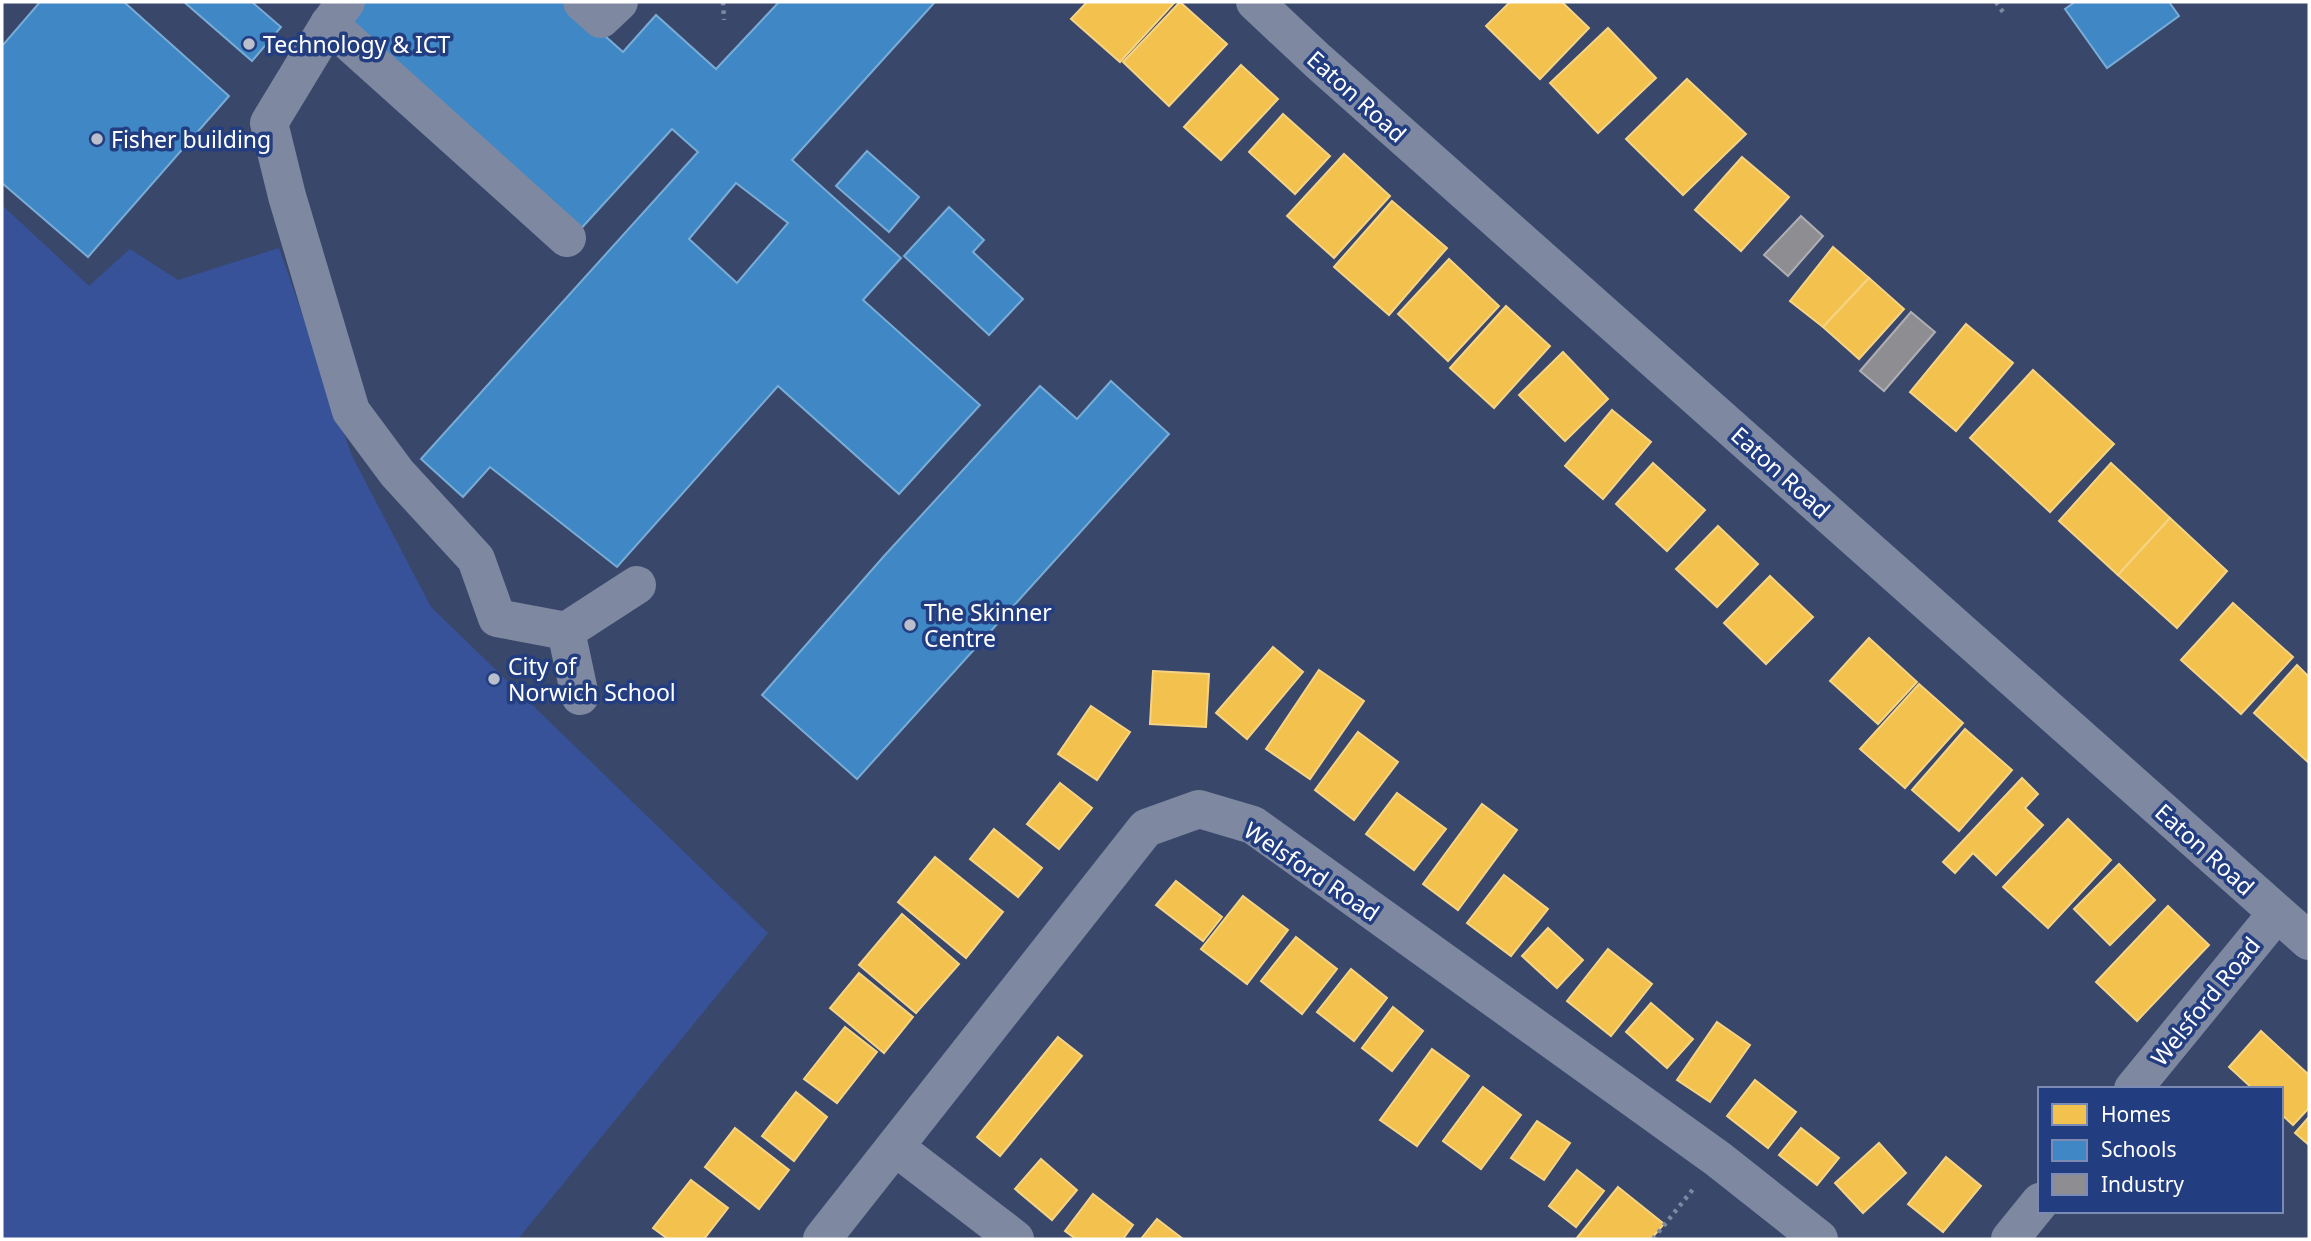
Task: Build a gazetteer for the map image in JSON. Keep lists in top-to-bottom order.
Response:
{
  "streets": {
    "street": ["Eaton Road", "Welsford Road"]
  },
  "crossings": [
    ["Eaton Road", "Welsford Road"]
  ],
  "places": [
    "Technology & ICT",
    "Fisher building",
    "The Skinner Centre",
    "City of Norwich School"
  ],
  "legend": ["Homes", "Schools", "Industry"]
}
